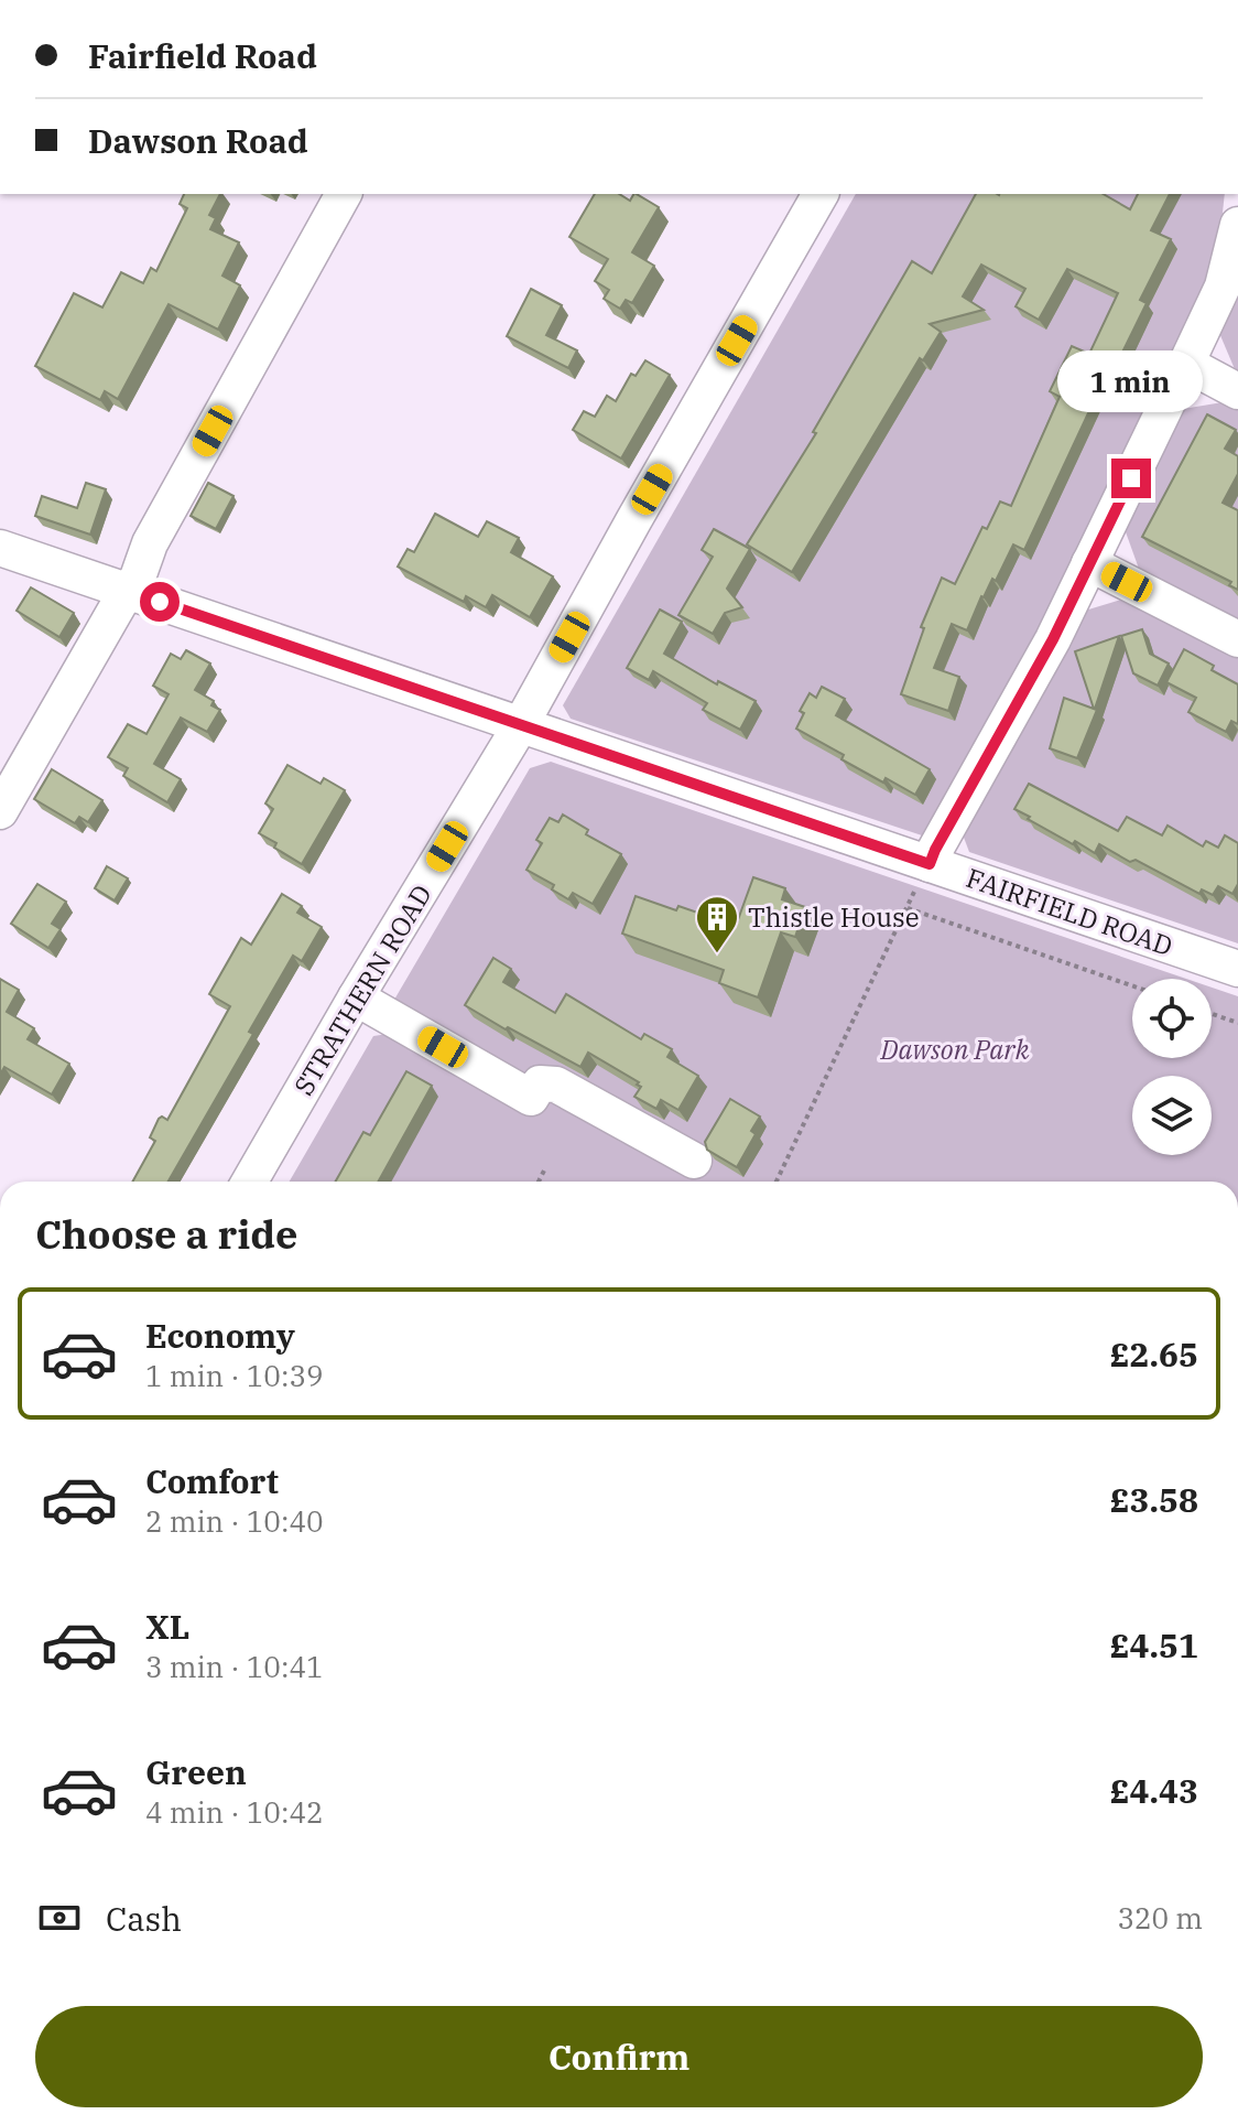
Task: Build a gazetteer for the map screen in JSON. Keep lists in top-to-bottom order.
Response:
{
  "streets": {
    "street": ["FAIRFIELD ROAD", "STRATHERN ROAD"]
  },
  "crossings": [
    ["FAIRFIELD ROAD", "STRATHERN ROAD"]
  ],
  "parks": ["Dawson Park"],
  "places": {
    "building": ["Thistle House"]
  },
  "page": {
    "banner": ["Fairfield Road", "Dawson Road"],
    "bubble": "1 min",
    "heading": "Choose a ride",
    "list": [
      {
        "name": "Economy",
        "note": "1 min · 10:39",
        "value": "£2.65"
      },
      {
        "name": "Comfort",
        "note": "2 min · 10:40",
        "value": "£3.58"
      },
      {
        "name": "XL",
        "note": "3 min · 10:41",
        "value": "£4.51"
      },
      {
        "name": "Green",
        "note": "4 min · 10:42",
        "value": "£4.43"
      }
    ],
    "pay": ["Cash", "320 m"],
    "buttons": "Confirm"
  }
}
